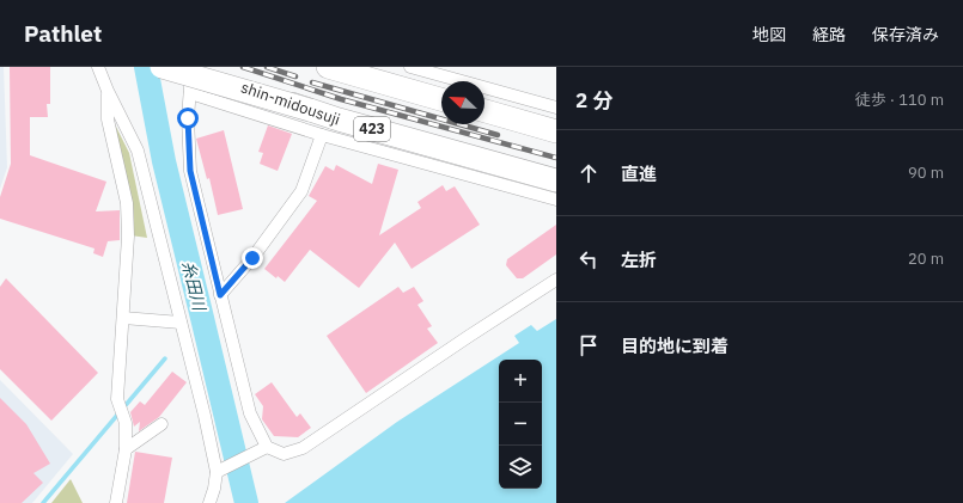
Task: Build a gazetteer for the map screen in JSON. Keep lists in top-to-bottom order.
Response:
{
  "streets": {
    "highway": ["shin-midousuji", "423"]
  },
  "crossings": [
    ["shin-midousuji", "423"]
  ],
  "water": ["糸田川"],
  "north": "top left",
  "page": {
    "header": "Pathlet",
    "nav": ["地図", "経路", "保存済み"],
    "heading": ["2 分", "徒歩 · 110 m"],
    "list": [
      ["直進", "90 m"],
      ["左折", "20 m"],
      "目的地に到着"
    ],
    "map_buttons": ["+", "−"]
  }
}
